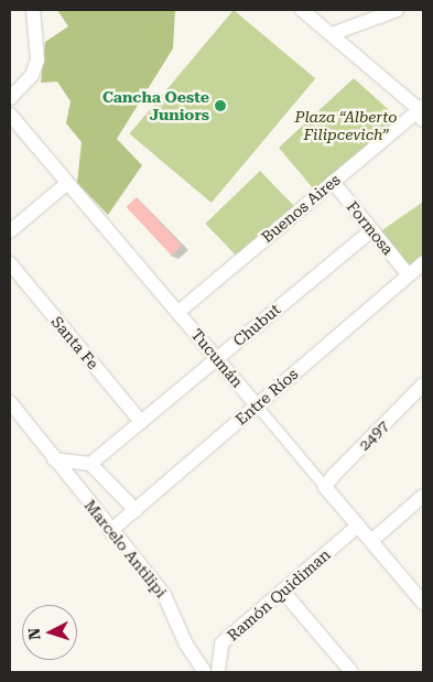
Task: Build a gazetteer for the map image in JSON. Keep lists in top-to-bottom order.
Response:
{
  "streets": {
    "street": [
      "Buenos Aires",
      "Formosa",
      "Chubut",
      "Santa Fe",
      "Tucumán",
      "Entre Ríos",
      "2497",
      "Marcelo Antilipi",
      "Ramón Quidiman"
    ]
  },
  "crossings": [
    ["Buenos Aires", "Formosa"],
    ["Buenos Aires", "Tucumán"],
    ["Formosa", "Chubut"],
    ["Formosa", "Entre Ríos"],
    ["Chubut", "Santa Fe"],
    ["Chubut", "Tucumán"],
    ["Chubut", "Marcelo Antilipi"],
    ["Tucumán", "Entre Ríos"],
    ["Tucumán", "2497"],
    ["Tucumán", "Ramón Quidiman"],
    ["Entre Ríos", "Marcelo Antilipi"]
  ],
  "parks": ["Plaza “Alberto Filipcevich”"],
  "places": ["Cancha Oeste Juniors"],
  "north": "left"
}
